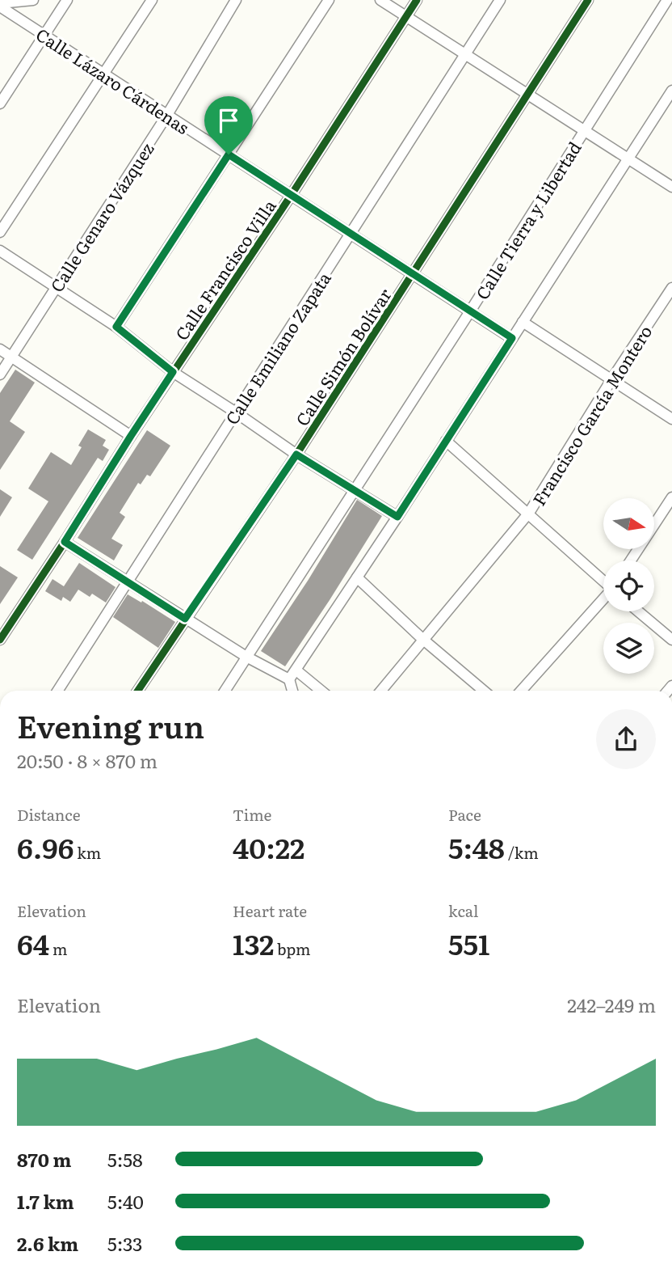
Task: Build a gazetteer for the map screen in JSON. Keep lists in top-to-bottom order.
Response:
{
  "streets": {
    "street": [
      "Calle Lázaro Cárdenas",
      "Calle Genaro Vázquez",
      "Calle Tierra y Libertad",
      "Calle Francisco Villa",
      "Calle Emiliano Zapata",
      "Calle Simón Bolívar",
      "Francisco García Montero"
    ]
  },
  "crossings": [
    ["Calle Lázaro Cárdenas", "Calle Genaro Vázquez"],
    ["Calle Lázaro Cárdenas", "Calle Tierra y Libertad"],
    ["Calle Lázaro Cárdenas", "Calle Francisco Villa"],
    ["Calle Lázaro Cárdenas", "Calle Emiliano Zapata"],
    ["Calle Lázaro Cárdenas", "Calle Simón Bolívar"]
  ],
  "north": "right",
  "page": {
    "heading": ["Evening run", "20:50 · 8 × 870 m"],
    "stats": [
      ["Distance", "6.96 km"],
      ["Time", "40:22"],
      ["Pace", "5:48 /km"],
      ["Elevation", "64 m"],
      ["Heart rate", "132 bpm"],
      ["kcal", "551"]
    ],
    "chart": ["Elevation", "242–249 m"],
    "list": [
      {
        "name": "870 m",
        "note": "5:58"
      },
      {
        "name": "1.7 km",
        "note": "5:40"
      },
      {
        "name": "2.6 km",
        "note": "5:33"
      }
    ]
  }
}
